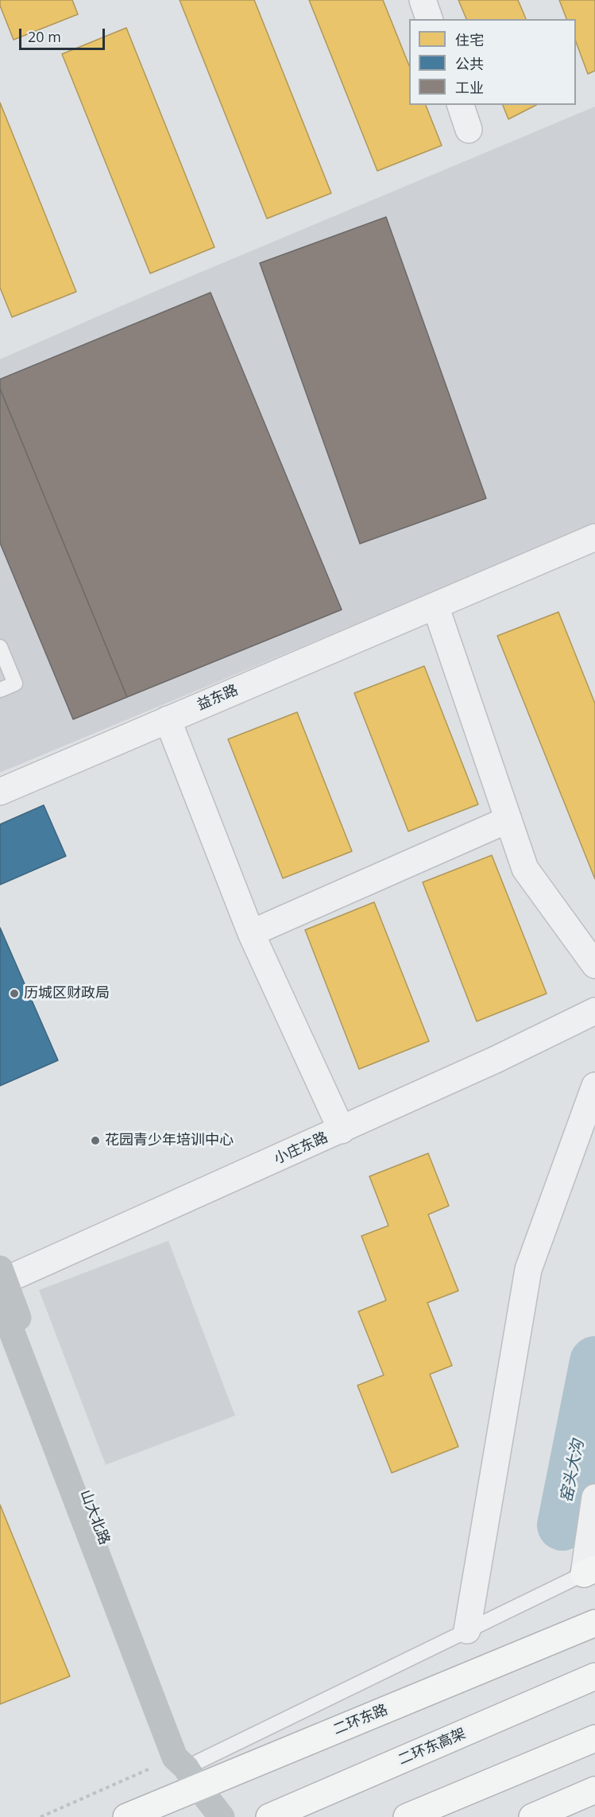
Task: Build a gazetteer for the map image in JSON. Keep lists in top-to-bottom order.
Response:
{
  "streets": {
    "highway": ["二环东路", "二环东高架"],
    "main road": ["山大北路"],
    "street": ["益东路", "小庄东路"]
  },
  "crossings": [
    ["小庄东路", "山大北路"],
    ["山大北路", "二环东路"]
  ],
  "water": ["窑头大沟"],
  "places": ["历城区财政局", "花园青少年培训中心"],
  "legend": ["住宅", "公共", "工业"],
  "scale_bar": "20 m"
}
